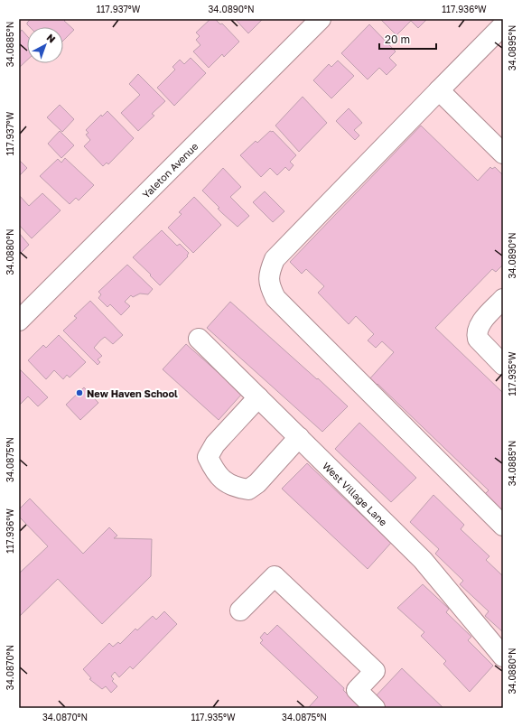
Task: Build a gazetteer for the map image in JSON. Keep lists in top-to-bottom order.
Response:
{
  "streets": {
    "street": ["Yaleton Avenue", "West Village Lane"]
  },
  "places": ["New Haven School"],
  "scale_bar": "20 m",
  "north": "top right",
  "coordinates": [
    "117.937°W",
    "34.0890°N",
    "117.936°W",
    "34.0885°N",
    "34.0895°N",
    "34.0880°N",
    "117.935°W",
    "34.0875°N",
    "34.0870°N"
  ]
}
